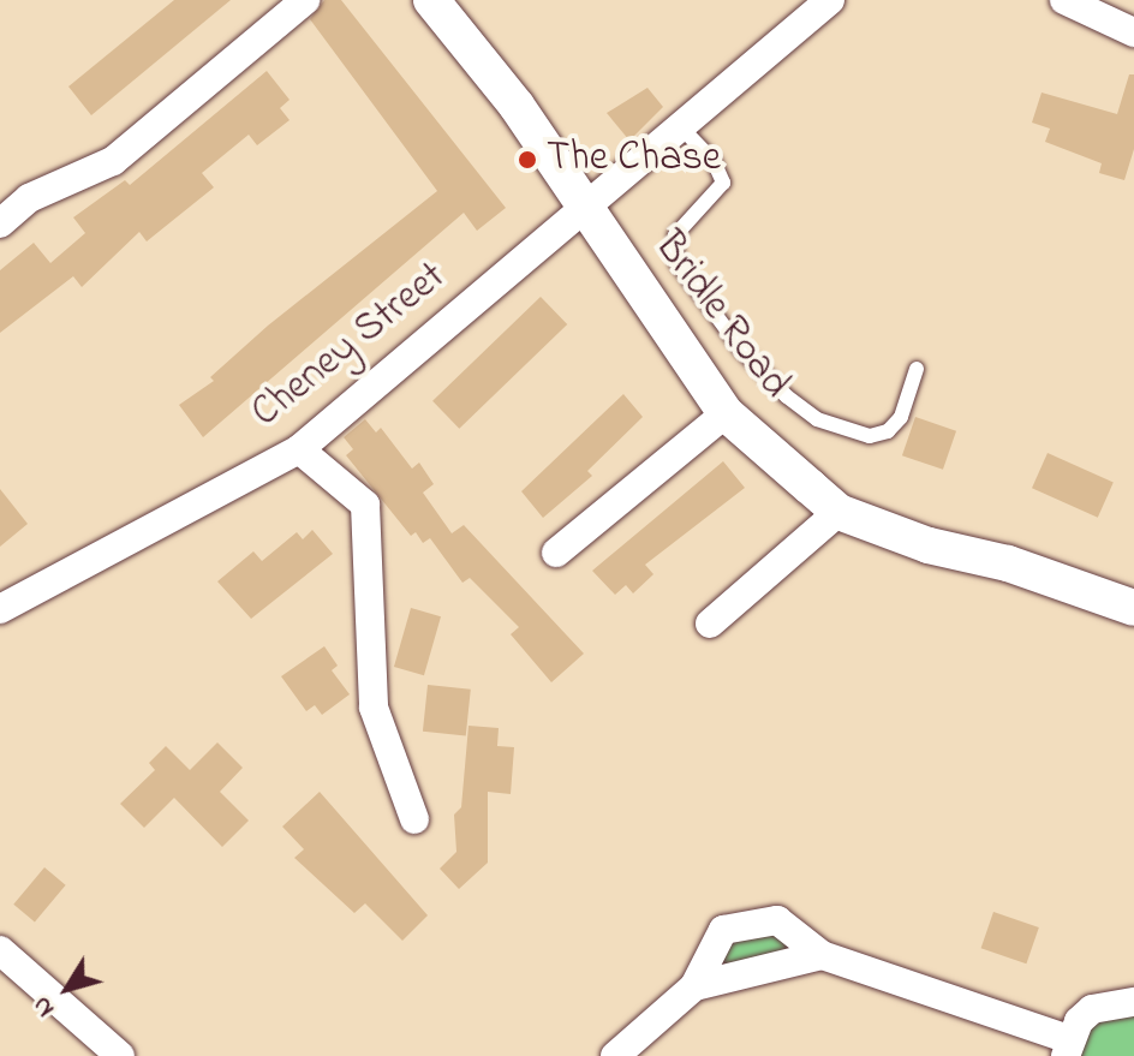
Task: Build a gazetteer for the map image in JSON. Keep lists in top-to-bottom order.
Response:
{
  "streets": {
    "street": ["Bridle Road", "Cheney Street"]
  },
  "crossings": [
    ["Bridle Road", "Cheney Street"]
  ],
  "places": ["The Chase"],
  "north": "bottom left"
}
